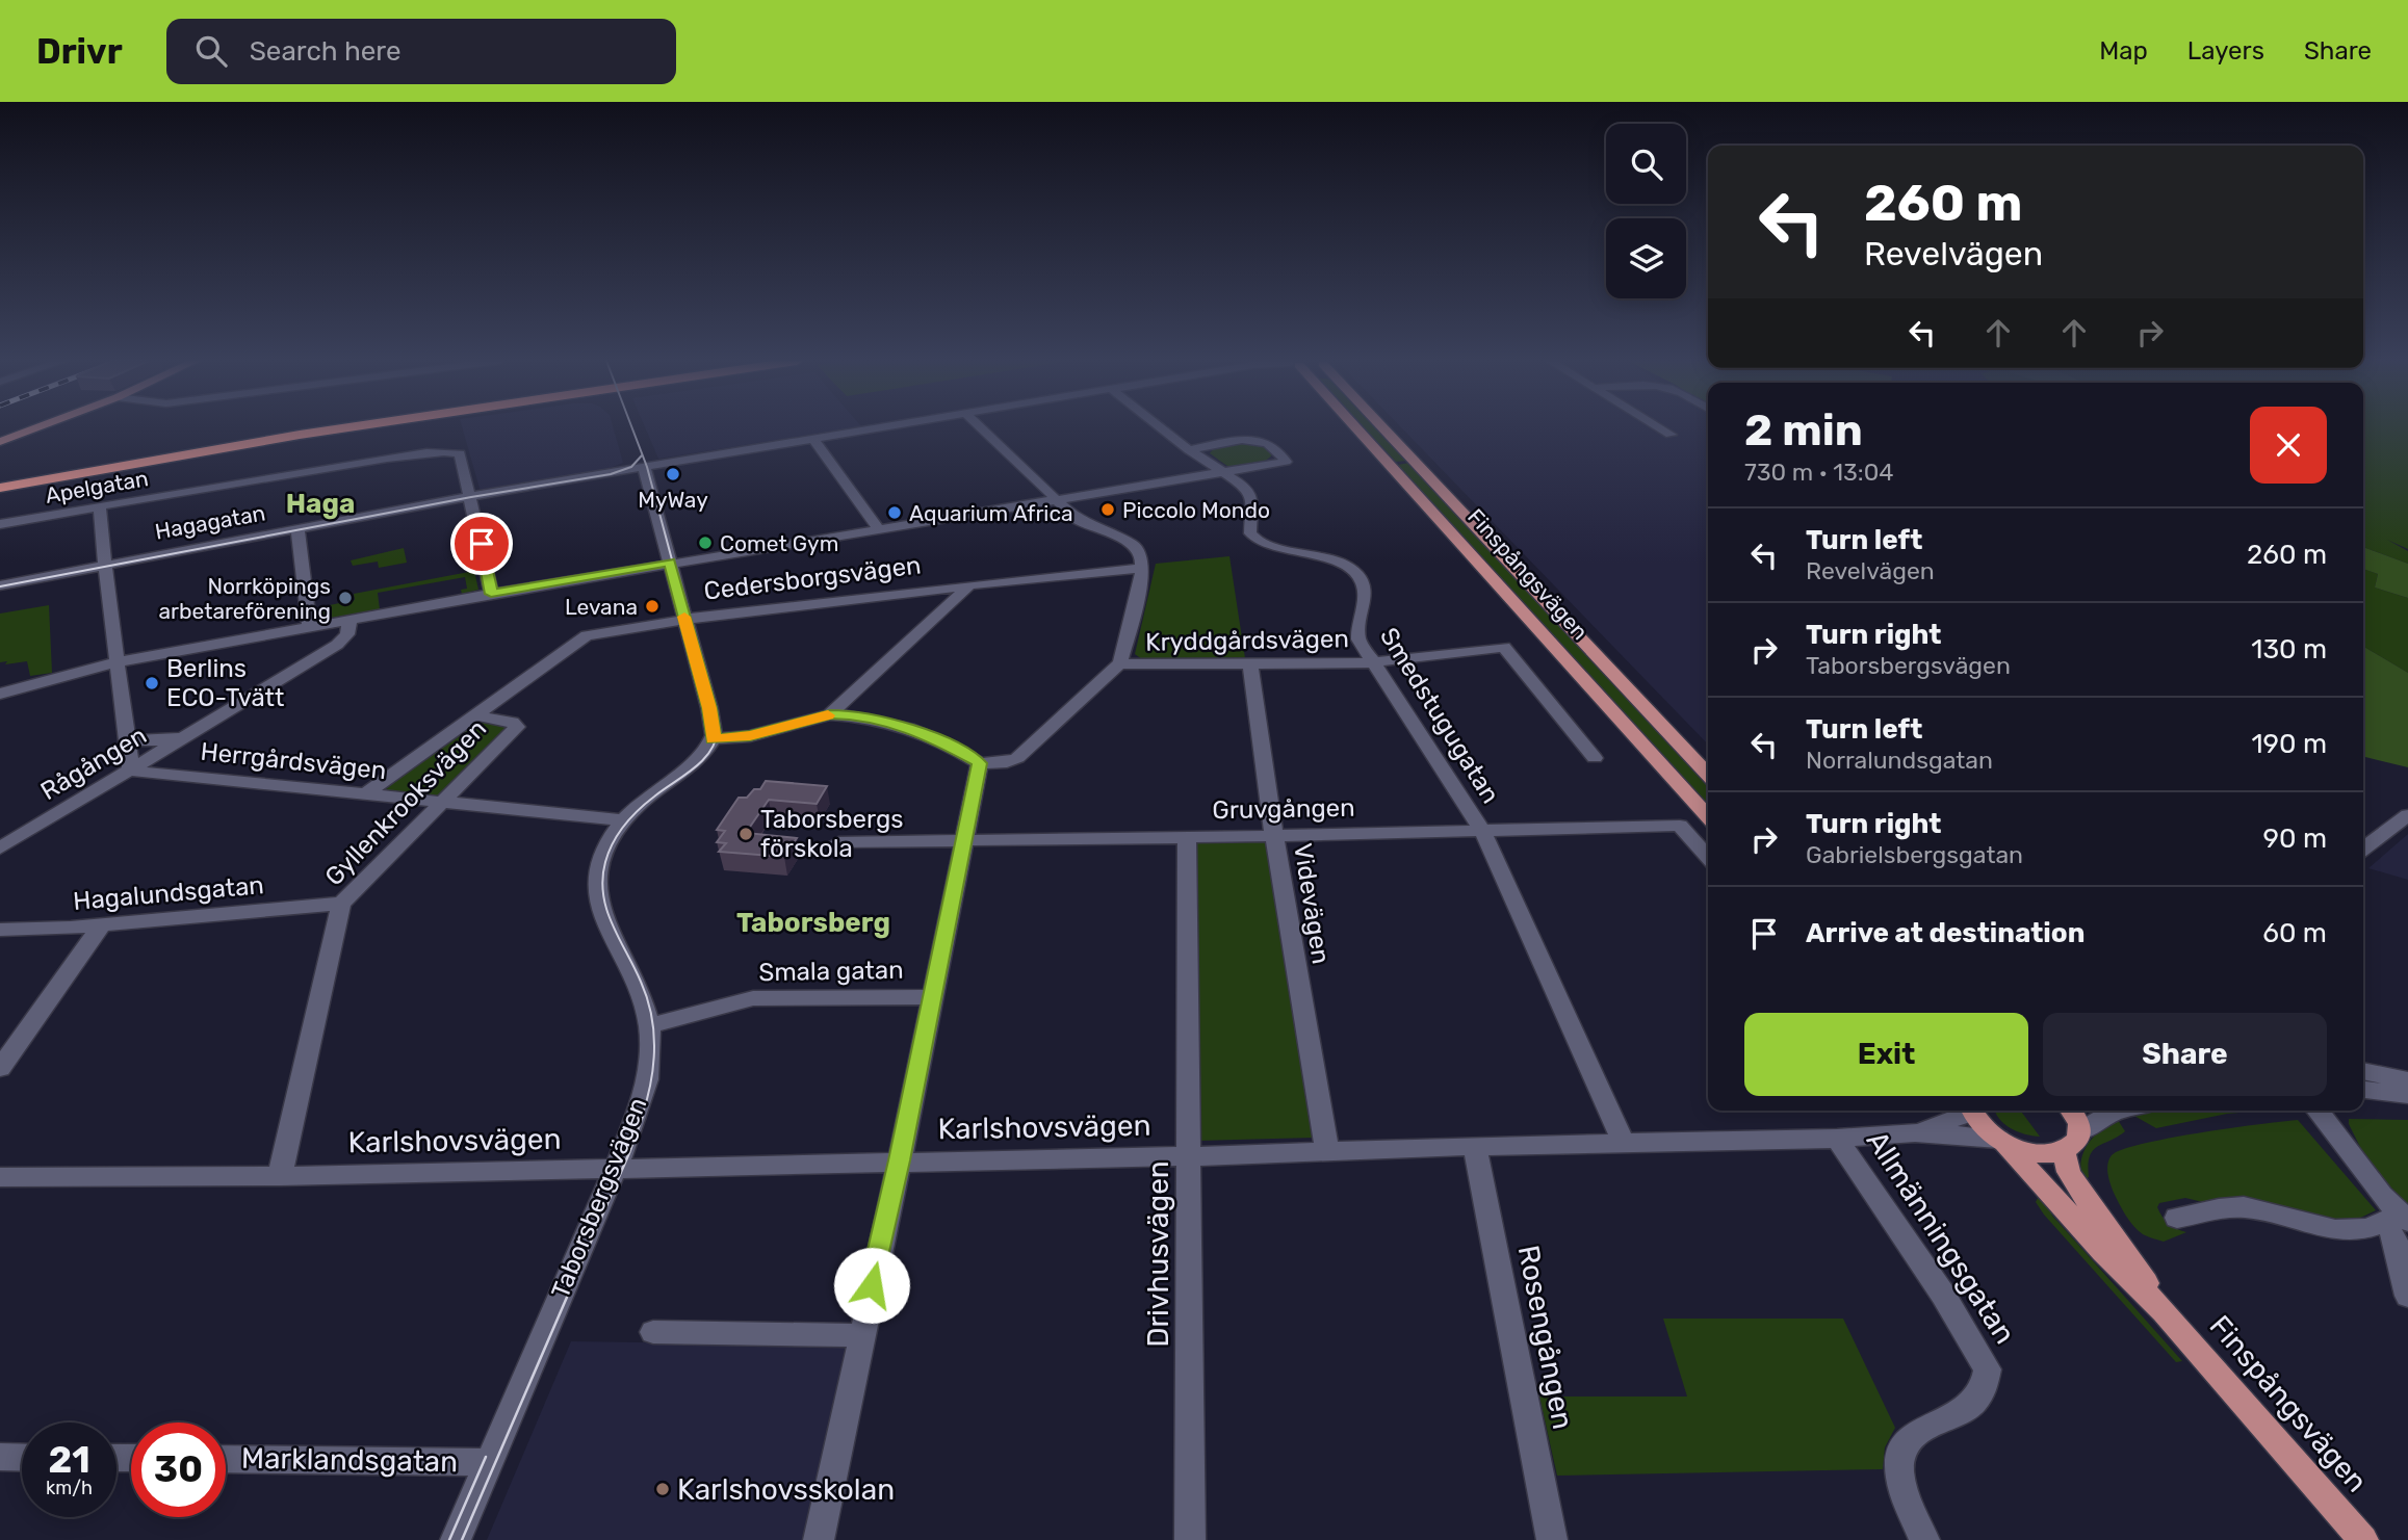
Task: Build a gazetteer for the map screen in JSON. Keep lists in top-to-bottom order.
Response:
{
  "streets": {
    "main road": ["Finspångsvägen"],
    "street": [
      "Apelgatan",
      "Hagagatan",
      "Cedersborgsvägen",
      "Kryddgårdsvägen",
      "Smedstugugatan",
      "Herrgårdsvägen",
      "Rågången",
      "Gyllenkrooksvägen",
      "Gruvgången",
      "Hagalundsgatan",
      "Videvägen",
      "Smala gatan",
      "Karlshovsvägen",
      "Taborsbergsvägen",
      "Allmänningsgatan",
      "Drivhusvägen",
      "Rosengången",
      "Marklandsgatan"
    ]
  },
  "crossings": [
    ["Apelgatan", "Hagagatan"],
    ["Finspångsvägen", "Karlshovsvägen"],
    ["Cedersborgsvägen", "Herrgårdsvägen"],
    ["Cedersborgsvägen", "Gyllenkrooksvägen"],
    ["Kryddgårdsvägen", "Smedstugugatan"],
    ["Kryddgårdsvägen", "Videvägen"],
    ["Smedstugugatan", "Gruvgången"],
    ["Smedstugugatan", "Karlshovsvägen"],
    ["Herrgårdsvägen", "Rågången"],
    ["Herrgårdsvägen", "Gyllenkrooksvägen"],
    ["Herrgårdsvägen", "Taborsbergsvägen"],
    ["Gyllenkrooksvägen", "Hagalundsgatan"],
    ["Gyllenkrooksvägen", "Karlshovsvägen"],
    ["Gruvgången", "Videvägen"],
    ["Gruvgången", "Drivhusvägen"],
    ["Videvägen", "Karlshovsvägen"],
    ["Smala gatan", "Taborsbergsvägen"],
    ["Karlshovsvägen", "Taborsbergsvägen"],
    ["Karlshovsvägen", "Allmänningsgatan"],
    ["Karlshovsvägen", "Drivhusvägen"],
    ["Karlshovsvägen", "Rosengången"],
    ["Taborsbergsvägen", "Marklandsgatan"]
  ],
  "districts": ["Haga", "Taborsberg"],
  "places": [
    "MyWay",
    "Piccolo Mondo",
    "Aquarium Africa",
    "Comet Gym",
    "Norrköpings arbetareförening",
    "Levana",
    "Berlins ECO-Tvätt",
    "Taborsbergs förskola",
    "Karlshovsskolan"
  ],
  "page": {
    "header": "Drivr",
    "search": "Search here",
    "nav": ["Map", "Layers", "Share"],
    "turn": ["260 m", "Revelvägen"],
    "heading": ["2 min", "730 m · 13:04"],
    "list": [
      {
        "name": "Turn left",
        "note": "Revelvägen",
        "value": "260 m"
      },
      {
        "name": "Turn right",
        "note": "Taborsbergsvägen",
        "value": "130 m"
      },
      {
        "name": "Turn left",
        "note": "Norralundsgatan",
        "value": "190 m"
      },
      {
        "name": "Turn right",
        "note": "Gabrielsbergsgatan",
        "value": "90 m"
      },
      {
        "name": "Arrive at destination",
        "value": "60 m"
      }
    ],
    "buttons": ["Exit", "Share"],
    "speed": "21 km/h",
    "limit": "30"
  }
}
